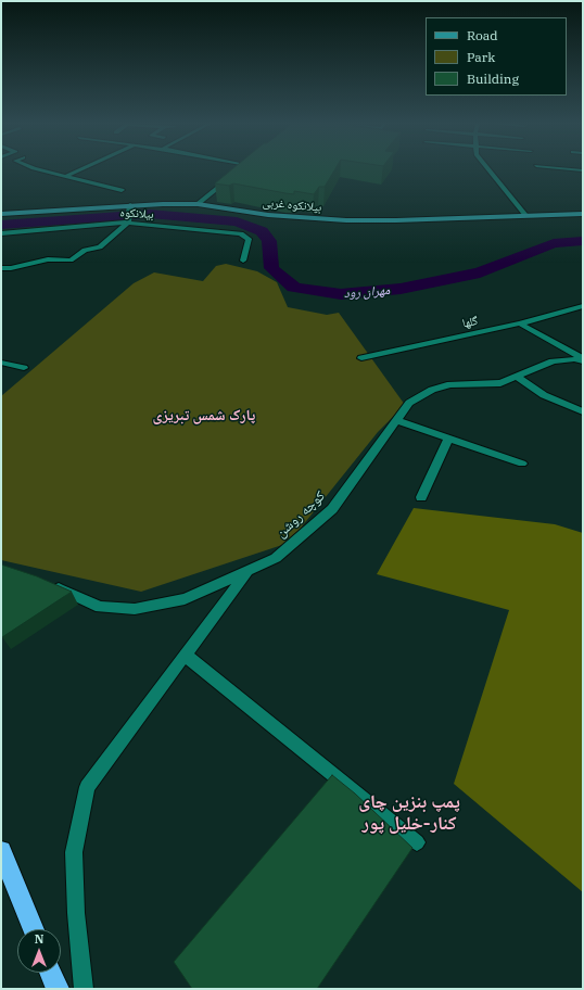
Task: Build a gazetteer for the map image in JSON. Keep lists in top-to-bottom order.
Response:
{
  "streets": {
    "street": [
      "بیلانکوه غربی",
      "بیلانکوه",
      "گلها",
      "کوچه روشن"
    ]
  },
  "districts": ["پارک شمس تبریزی", "پمپ بنزین چای کنار-خلیل پور"],
  "water": ["مهران رود"],
  "legend": ["Road", "Park", "Building"],
  "north": "top"
}
